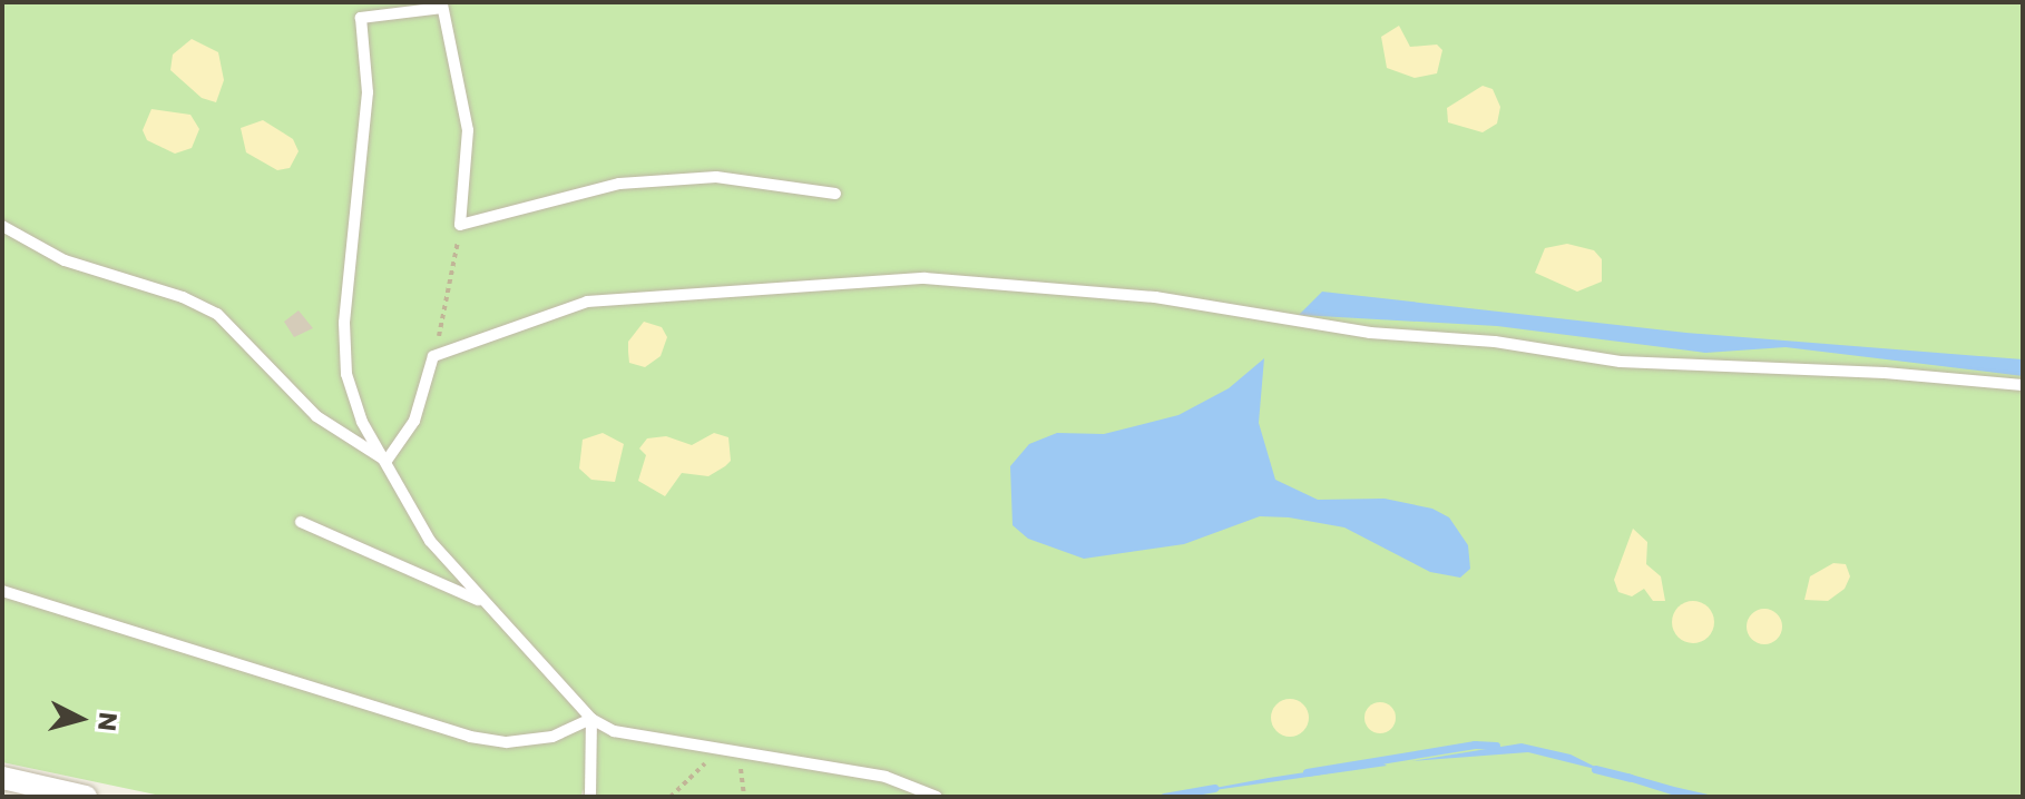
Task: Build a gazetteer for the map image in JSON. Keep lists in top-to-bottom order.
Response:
{
  "north": "right"
}
